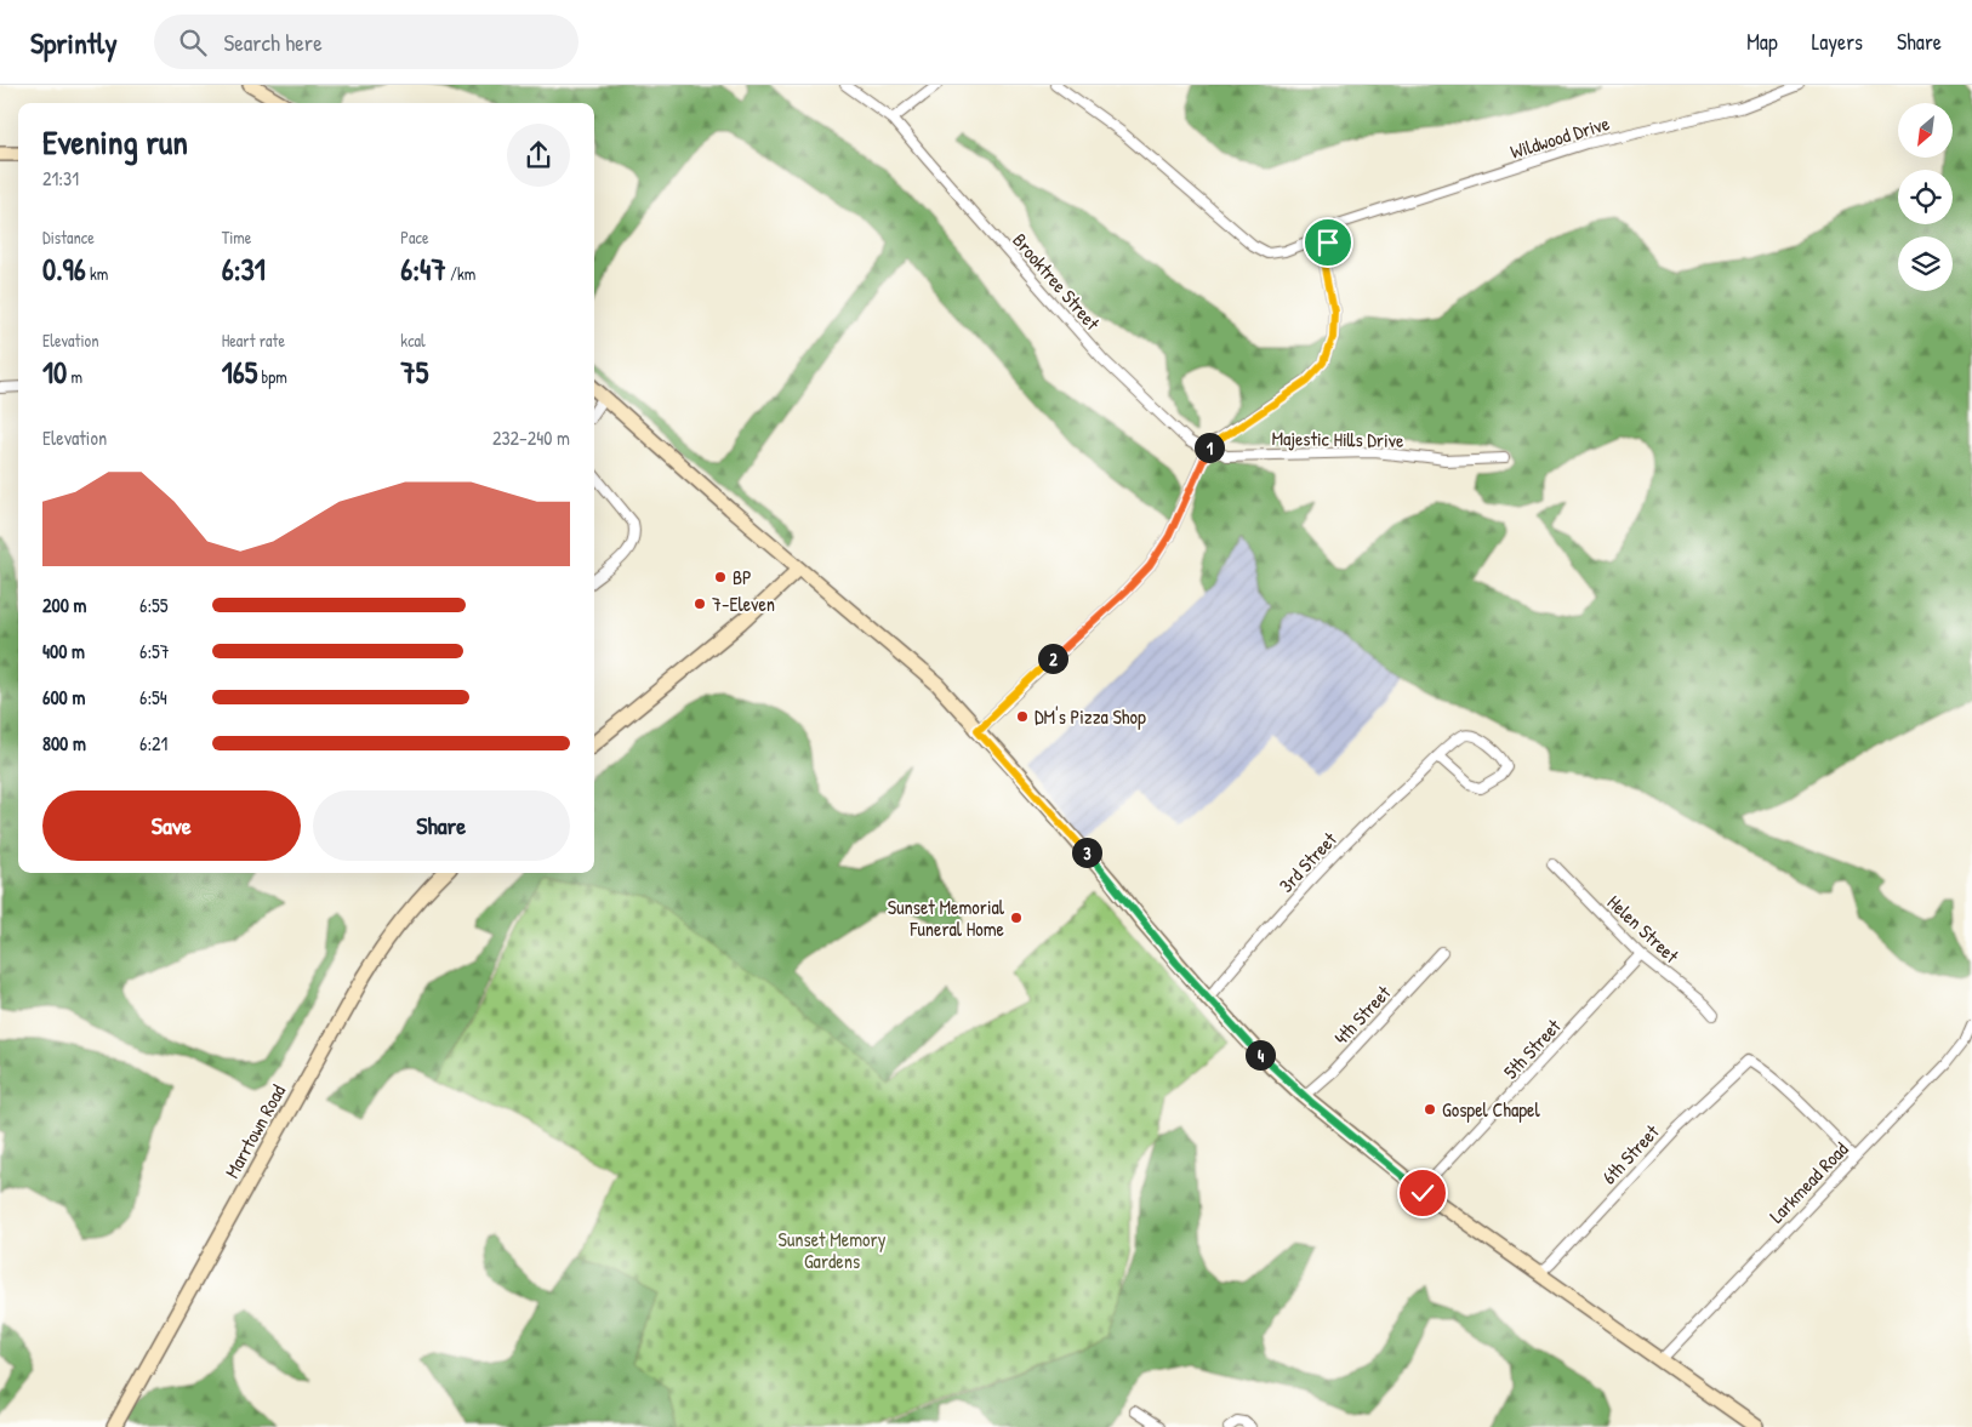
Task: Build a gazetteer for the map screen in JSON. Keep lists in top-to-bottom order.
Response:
{
  "streets": {
    "main road": ["Marrtown Road"],
    "street": [
      "Wildwood Drive",
      "Brooktree Street",
      "Majestic Hills Drive",
      "3rd Street",
      "Helen Street",
      "4th Street",
      "5th Street",
      "6th Street",
      "Larkmead Road"
    ]
  },
  "crossings": [
    ["Brooktree Street", "Majestic Hills Drive"],
    ["Helen Street", "5th Street"],
    ["6th Street", "Larkmead Road"]
  ],
  "parks": ["Sunset Memory Gardens"],
  "places": [
    "BP",
    "7-Eleven",
    "DM's Pizza Shop",
    "Sunset Memorial Funeral Home",
    "Gospel Chapel"
  ],
  "north": "bottom left",
  "page": {
    "header": "Sprintly",
    "search": "Search here",
    "nav": ["Map", "Layers", "Share"],
    "heading": ["Evening run", "21:31"],
    "stats": [
      ["Distance", "0.96 km"],
      ["Time", "6:31"],
      ["Pace", "6:47 /km"],
      ["Elevation", "10 m"],
      ["Heart rate", "165 bpm"],
      ["kcal", "75"]
    ],
    "chart": ["Elevation", "232–240 m"],
    "pins": [
      "1",
      "2",
      "3",
      "4"
    ],
    "list": [
      {
        "name": "200 m",
        "note": "6:55"
      },
      {
        "name": "400 m",
        "note": "6:57"
      },
      {
        "name": "600 m",
        "note": "6:54"
      },
      {
        "name": "800 m",
        "note": "6:21"
      }
    ],
    "buttons": ["Save", "Share"]
  }
}
